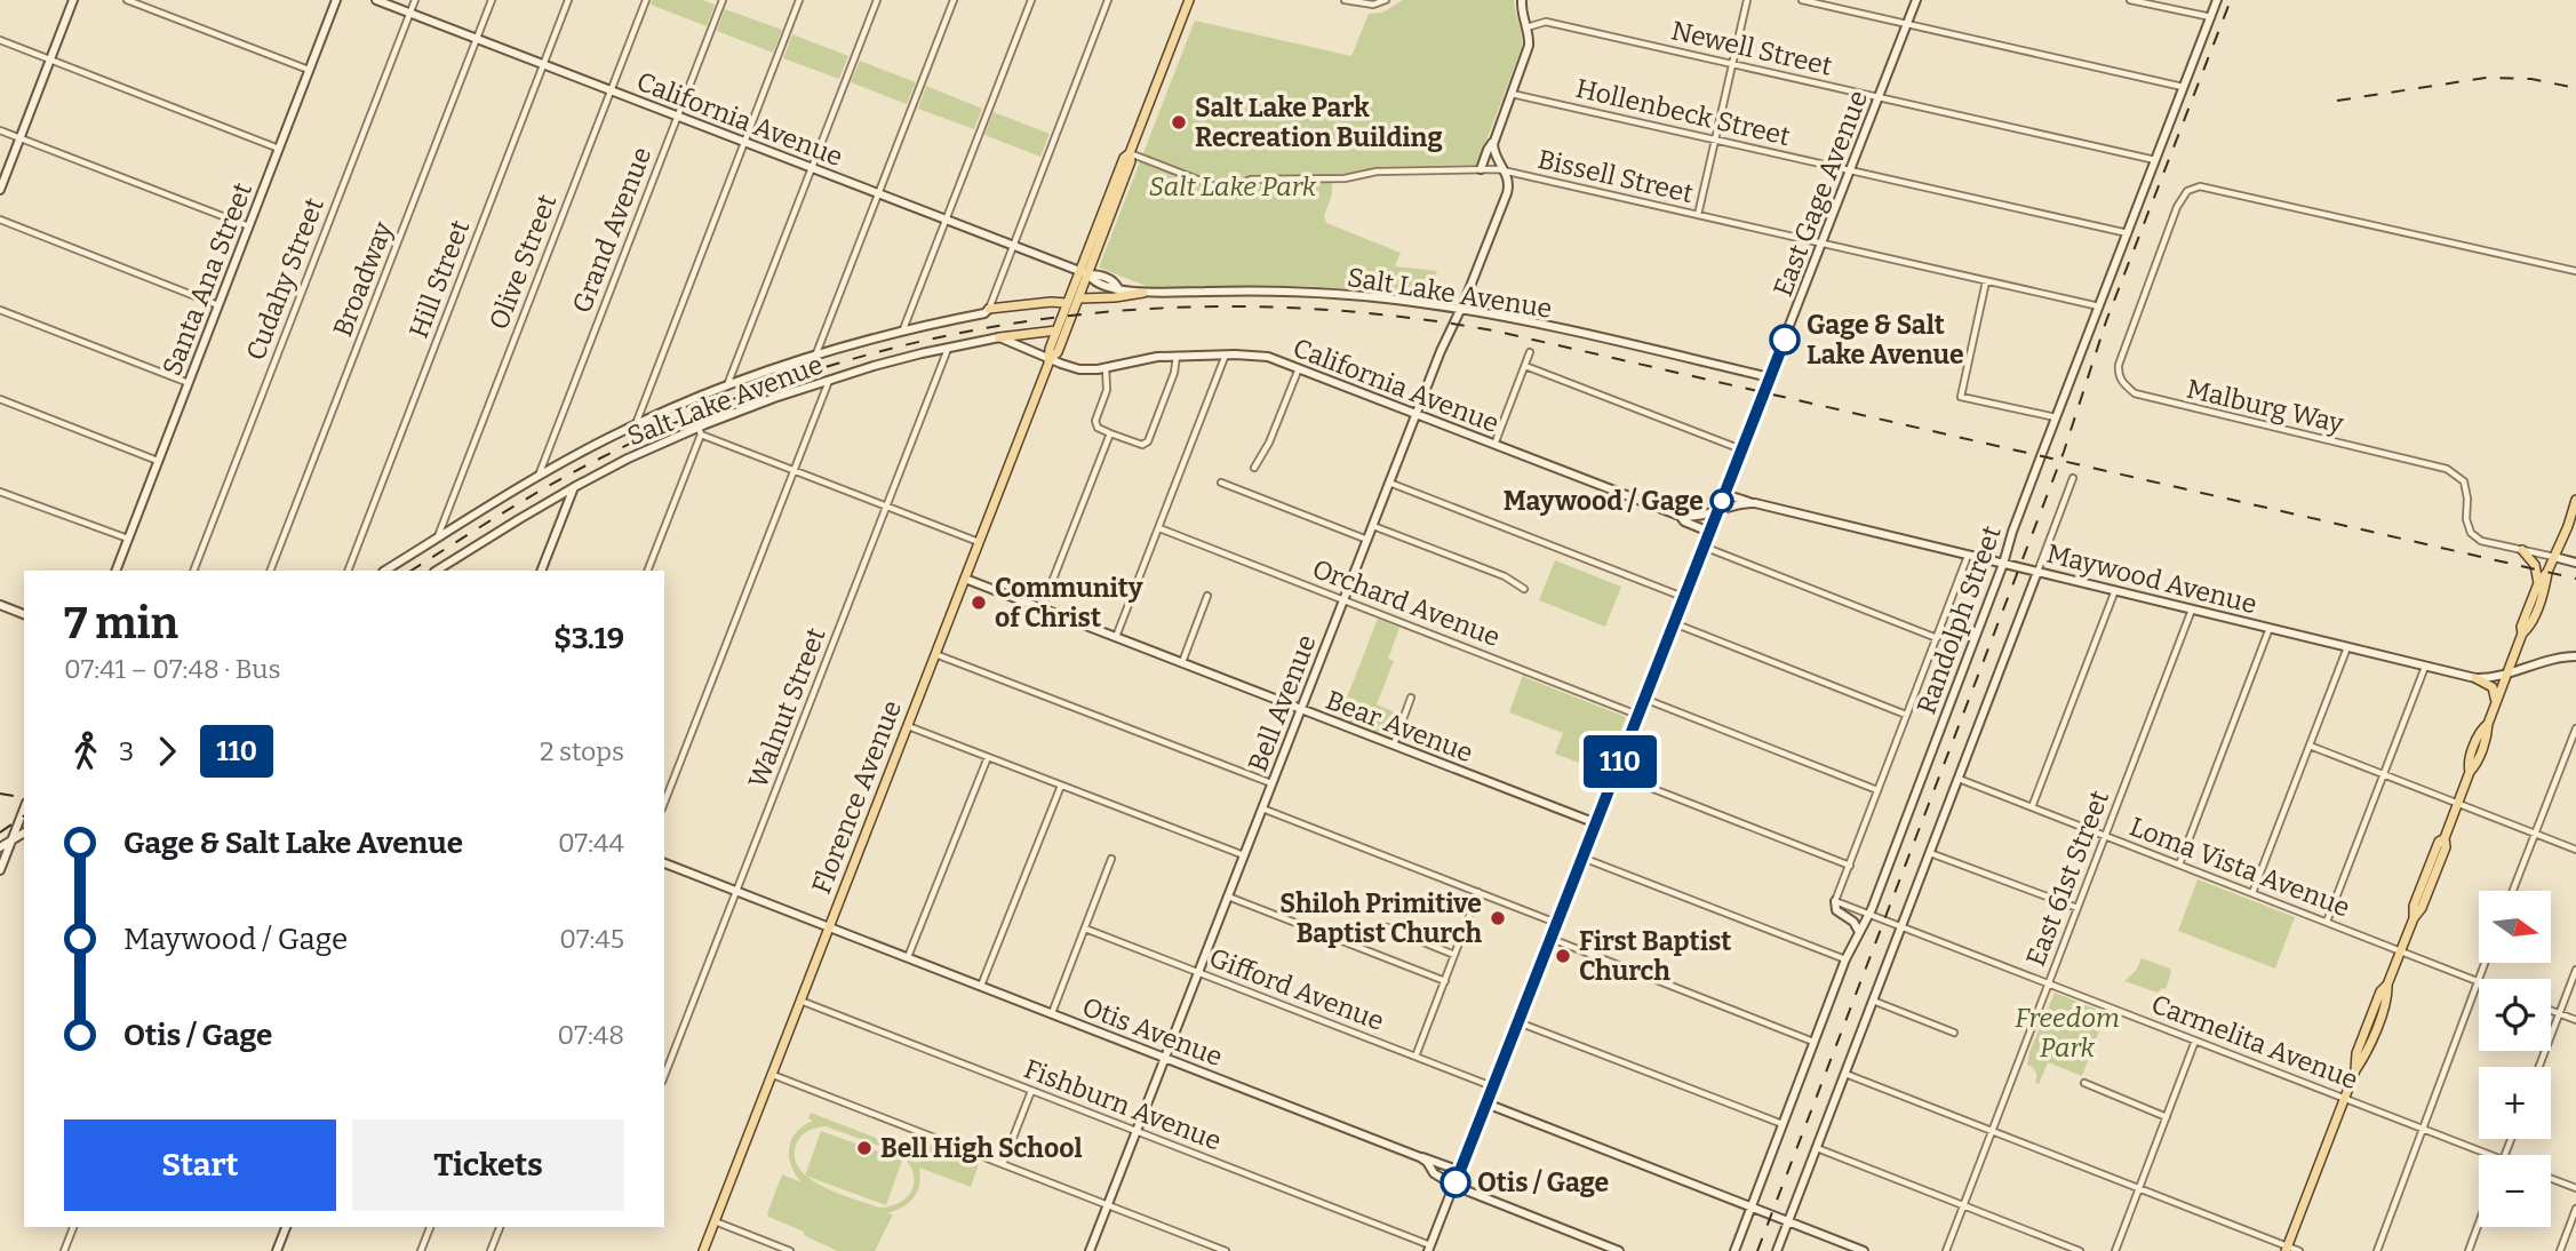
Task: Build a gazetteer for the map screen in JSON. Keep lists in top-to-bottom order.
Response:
{
  "streets": {
    "main road": ["Florence Avenue"],
    "street": [
      "Newell Street",
      "Hollenbeck Street",
      "California Avenue",
      "Bissell Street",
      "East Gage Avenue",
      "Grand Avenue",
      "Olive Street",
      "Santa Ana Street",
      "Cudahy Street",
      "Broadway",
      "Hill Street",
      "Salt Lake Avenue",
      "Malburg Way",
      "Maywood Avenue",
      "Orchard Avenue",
      "Randolph Street",
      "Bell Avenue",
      "Walnut Street",
      "Bear Avenue",
      "Loma Vista Avenue",
      "East 61st Street",
      "Gifford Avenue",
      "Otis Avenue",
      "Carmelita Avenue",
      "Fishburn Avenue"
    ]
  },
  "crossings": [
    ["Newell Street", "East Gage Avenue"],
    ["Newell Street", "Randolph Street"],
    ["Hollenbeck Street", "East Gage Avenue"],
    ["Hollenbeck Street", "Randolph Street"],
    ["California Avenue", "East Gage Avenue"],
    ["California Avenue", "Grand Avenue"],
    ["California Avenue", "Olive Street"],
    ["California Avenue", "Cudahy Street"],
    ["California Avenue", "Broadway"],
    ["California Avenue", "Hill Street"],
    ["California Avenue", "Salt Lake Avenue"],
    ["California Avenue", "Maywood Avenue"],
    ["California Avenue", "Bell Avenue"],
    ["California Avenue", "Florence Avenue"],
    ["Bissell Street", "East Gage Avenue"],
    ["Bissell Street", "Randolph Street"],
    ["Bissell Street", "Bell Avenue"],
    ["East Gage Avenue", "Salt Lake Avenue"],
    ["East Gage Avenue", "Maywood Avenue"],
    ["East Gage Avenue", "Orchard Avenue"],
    ["East Gage Avenue", "Bear Avenue"],
    ["East Gage Avenue", "Gifford Avenue"],
    ["East Gage Avenue", "Otis Avenue"],
    ["East Gage Avenue", "Fishburn Avenue"],
    ["Grand Avenue", "Salt Lake Avenue"],
    ["Olive Street", "Salt Lake Avenue"],
    ["Salt Lake Avenue", "Bell Avenue"],
    ["Salt Lake Avenue", "Walnut Street"],
    ["Maywood Avenue", "Randolph Street"],
    ["Maywood Avenue", "East 61st Street"],
    ["Orchard Avenue", "Bell Avenue"],
    ["Randolph Street", "Carmelita Avenue"],
    ["Bell Avenue", "Bear Avenue"],
    ["Bell Avenue", "Gifford Avenue"],
    ["Bell Avenue", "Otis Avenue"],
    ["Bell Avenue", "Fishburn Avenue"],
    ["Walnut Street", "Otis Avenue"],
    ["Bear Avenue", "Florence Avenue"],
    ["Florence Avenue", "Otis Avenue"],
    ["Florence Avenue", "Fishburn Avenue"],
    ["Loma Vista Avenue", "East 61st Street"],
    ["East 61st Street", "Carmelita Avenue"]
  ],
  "parks": ["Salt Lake Park", "Freedom Park"],
  "places": [
    "Salt Lake Park Recreation Building",
    "Gage & Salt Lake Avenue",
    "Maywood / Gage",
    "Community of Christ",
    "Shiloh Primitive Baptist Church",
    "First Baptist Church",
    "Bell High School",
    "Otis / Gage"
  ],
  "lines": ["bus line 110"],
  "north": "right",
  "page": {
    "on_map": "110",
    "heading": ["7 min", "07:41 – 07:48 · Bus", "$3.19"],
    "legs": ["3", "110", "2 stops"],
    "list": [
      {
        "name": "Gage & Salt Lake Avenue",
        "value": "07:44"
      },
      {
        "name": "Maywood / Gage",
        "value": "07:45"
      },
      {
        "name": "Otis / Gage",
        "value": "07:48"
      }
    ],
    "map_buttons": ["+", "−"],
    "buttons": ["Start", "Tickets"]
  }
}
